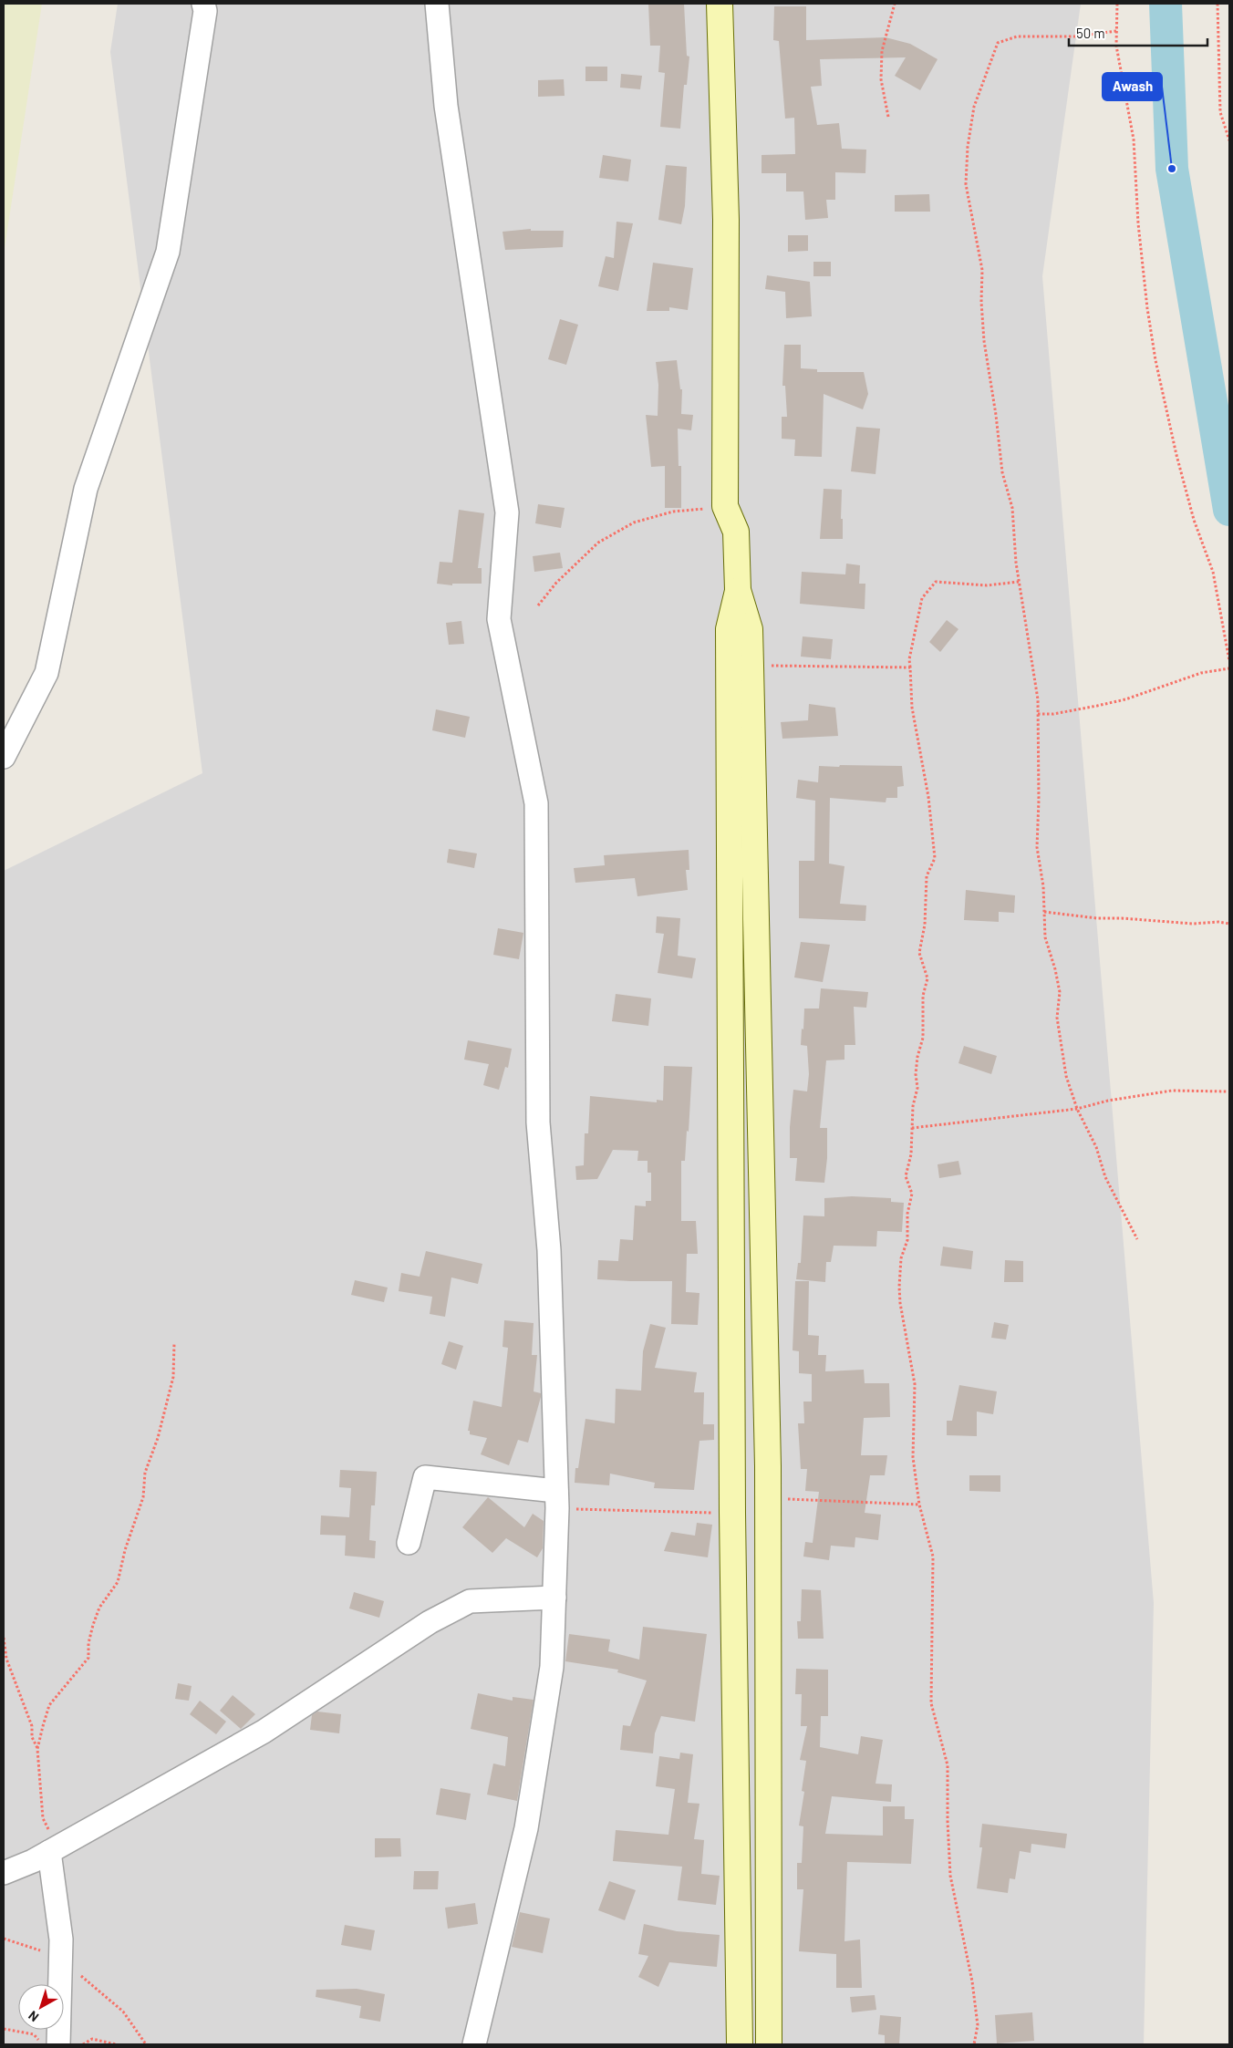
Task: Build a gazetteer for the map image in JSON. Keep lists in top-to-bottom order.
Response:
{
  "places": ["Awash"],
  "scale_bar": "50 m",
  "north": "bottom left"
}
